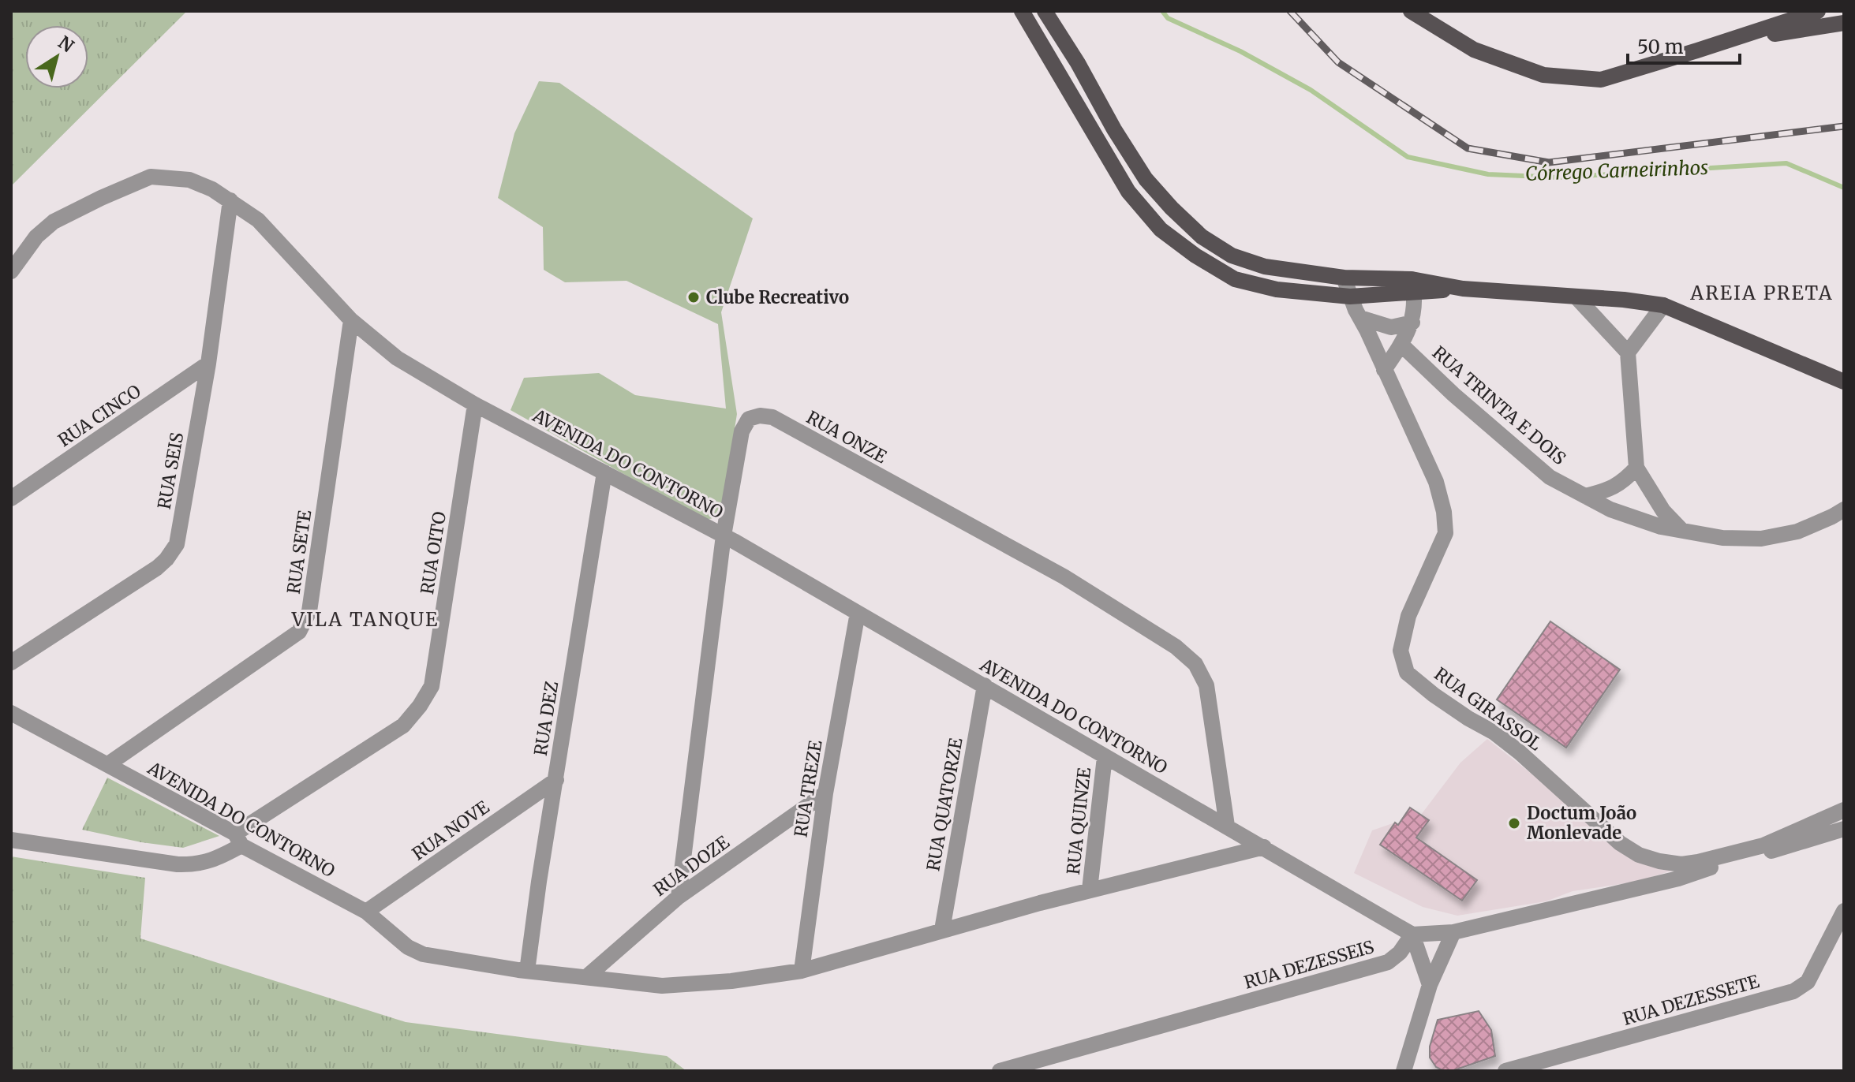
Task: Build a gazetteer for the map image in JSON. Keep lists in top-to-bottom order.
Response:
{
  "streets": {
    "street": [
      "RUA TRINTA E DOIS",
      "RUA CINCO",
      "RUA ONZE",
      "AVENIDA DO CONTORNO",
      "RUA SEIS",
      "RUA SETE",
      "RUA OITO",
      "RUA GIRASSOL",
      "RUA DEZ",
      "RUA TREZE",
      "RUA QUATORZE",
      "RUA QUINZE",
      "RUA NOVE",
      "RUA DOZE",
      "RUA DEZESSEIS",
      "RUA DEZESSETE"
    ]
  },
  "crossings": [
    ["RUA CINCO", "RUA SEIS"],
    ["RUA ONZE", "AVENIDA DO CONTORNO"],
    ["RUA ONZE", "RUA DOZE"],
    ["AVENIDA DO CONTORNO", "RUA SEIS"],
    ["AVENIDA DO CONTORNO", "RUA SETE"],
    ["AVENIDA DO CONTORNO", "RUA OITO"],
    ["AVENIDA DO CONTORNO", "RUA DEZ"],
    ["AVENIDA DO CONTORNO", "RUA TREZE"],
    ["AVENIDA DO CONTORNO", "RUA QUATORZE"],
    ["AVENIDA DO CONTORNO", "RUA QUINZE"],
    ["AVENIDA DO CONTORNO", "RUA NOVE"],
    ["AVENIDA DO CONTORNO", "RUA DOZE"],
    ["AVENIDA DO CONTORNO", "RUA DEZESSEIS"],
    ["RUA DEZ", "RUA NOVE"],
    ["RUA TREZE", "RUA DOZE"]
  ],
  "districts": ["AREIA PRETA", "VILA TANQUE"],
  "water": ["Córrego Carneirinhos"],
  "places": ["Clube Recreativo", "Doctum João Monlevade"],
  "scale_bar": "50 m",
  "north": "top right"
}
